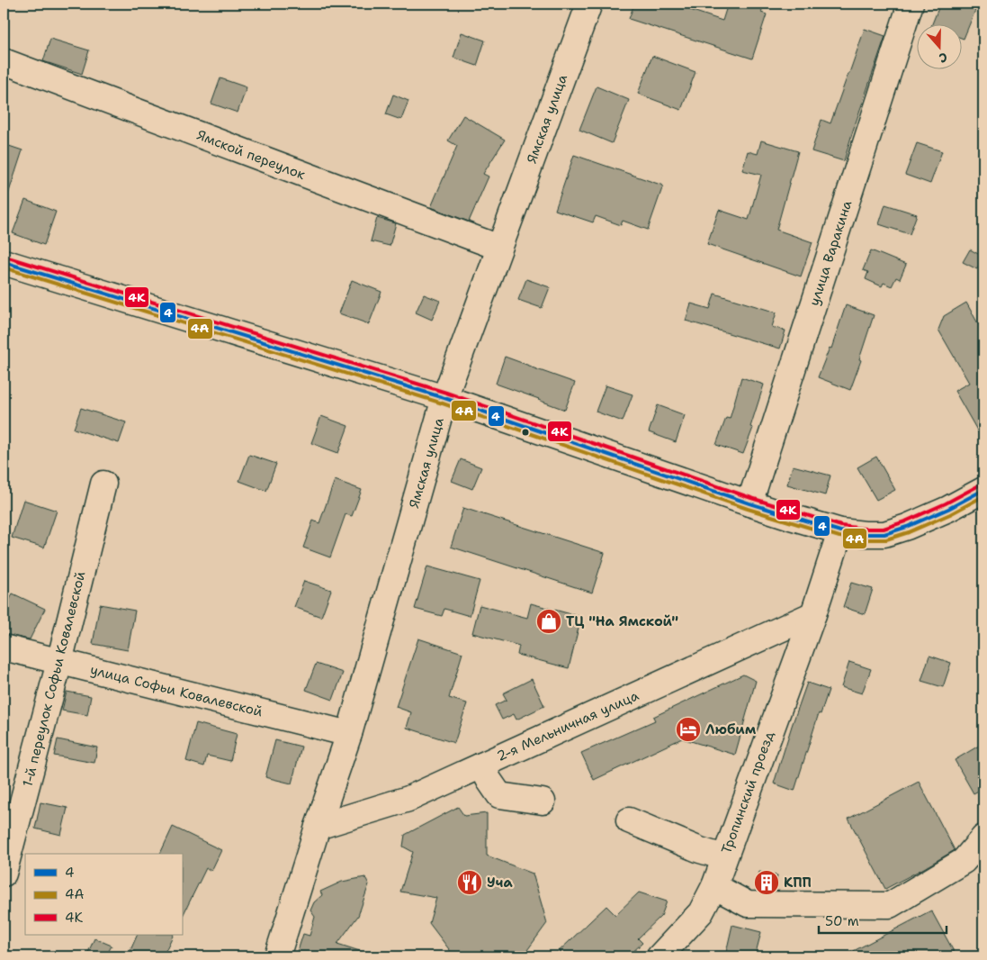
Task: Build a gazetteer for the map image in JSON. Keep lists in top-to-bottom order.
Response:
{
  "streets": {
    "street": [
      "Ямская улица",
      "Ямской переулок",
      "улица Варакина",
      "1-й переулок Софьи Ковалевской",
      "улица Софьи Ковалевской",
      "2-я Мельничная улица",
      "Тропинский проезд"
    ]
  },
  "crossings": [
    ["Ямская улица", "Ямской переулок"],
    ["Ямская улица", "улица Софьи Ковалевской"],
    ["Ямская улица", "2-я Мельничная улица"],
    ["1-й переулок Софьи Ковалевской", "улица Софьи Ковалевской"],
    ["2-я Мельничная улица", "Тропинский проезд"]
  ],
  "places": {
    "shop": ["ТЦ \"На Ямской\""],
    "hotel": ["Любим"],
    "restaurant": ["Уча"],
    "building": ["КПП"]
  },
  "lines": ["transit line 4К", "transit line 4", "transit line 4А"],
  "legend": ["4", "4А", "4К"],
  "scale_bar": "50 m",
  "north": "bottom"
}
